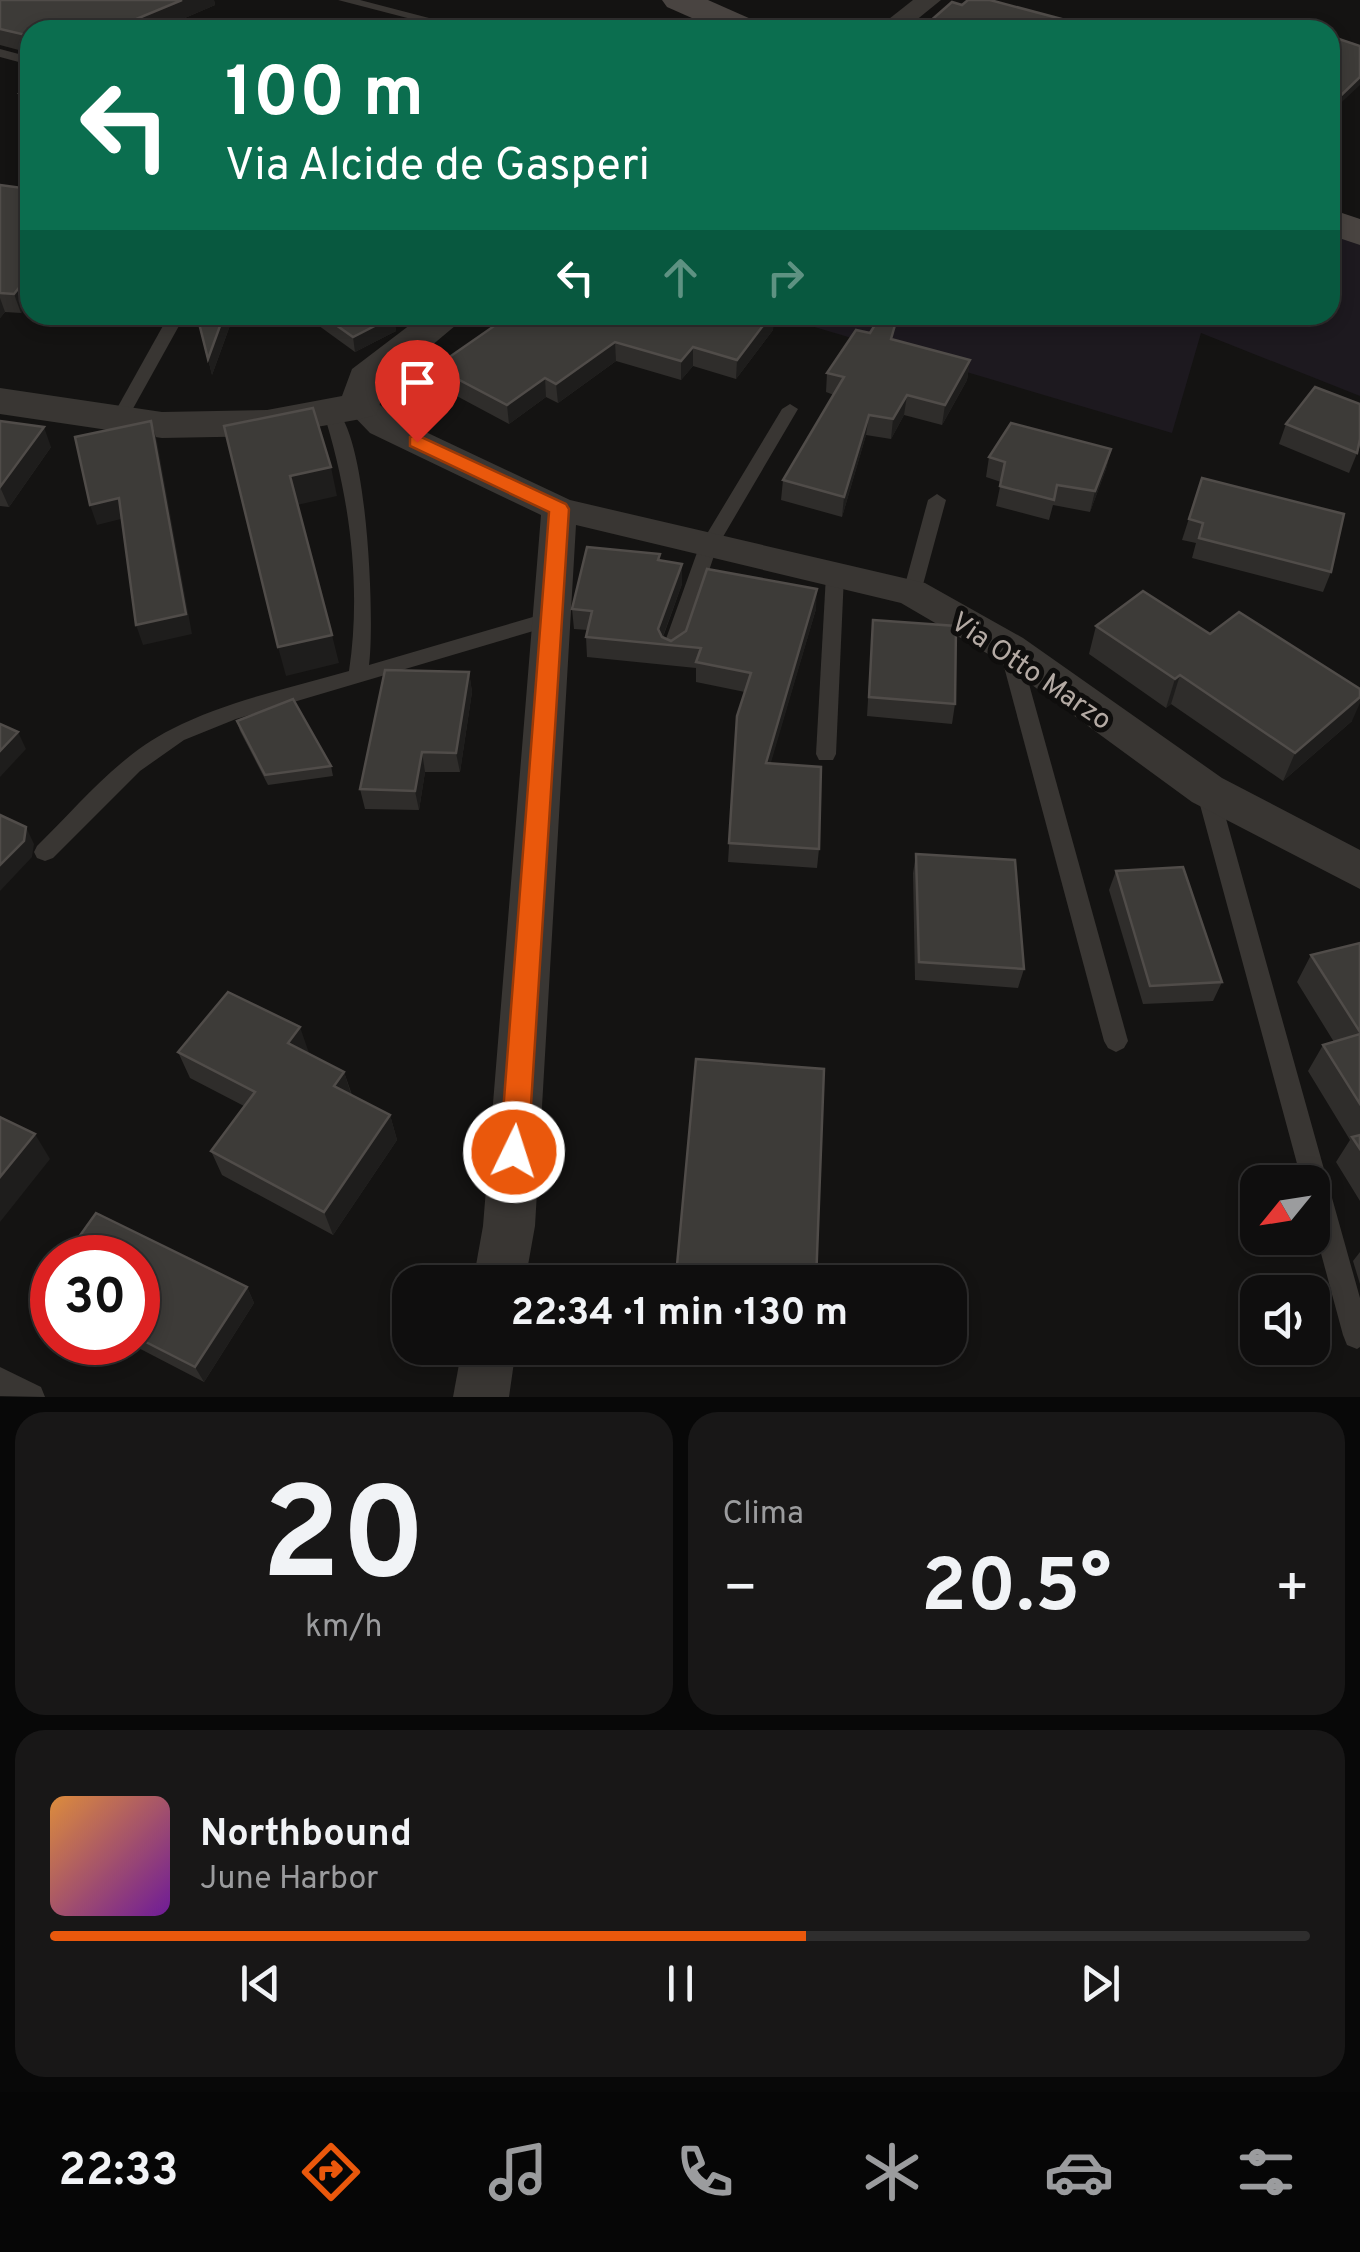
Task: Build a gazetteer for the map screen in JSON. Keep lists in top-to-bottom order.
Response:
{
  "streets": {
    "street": ["Via Otto Marzo"]
  },
  "north": "bottom left",
  "page": {
    "turn": ["100 m", "Via Alcide de Gasperi"],
    "limit": "30",
    "trip": "22:34 · 1 min · 130 m",
    "tile": [
      ["20", "km/h"],
      "Clima"
    ],
    "heat": ["−", "20.5°", "+"],
    "song": ["Northbound", "June Harbor"],
    "tabs": "22:33"
  }
}
